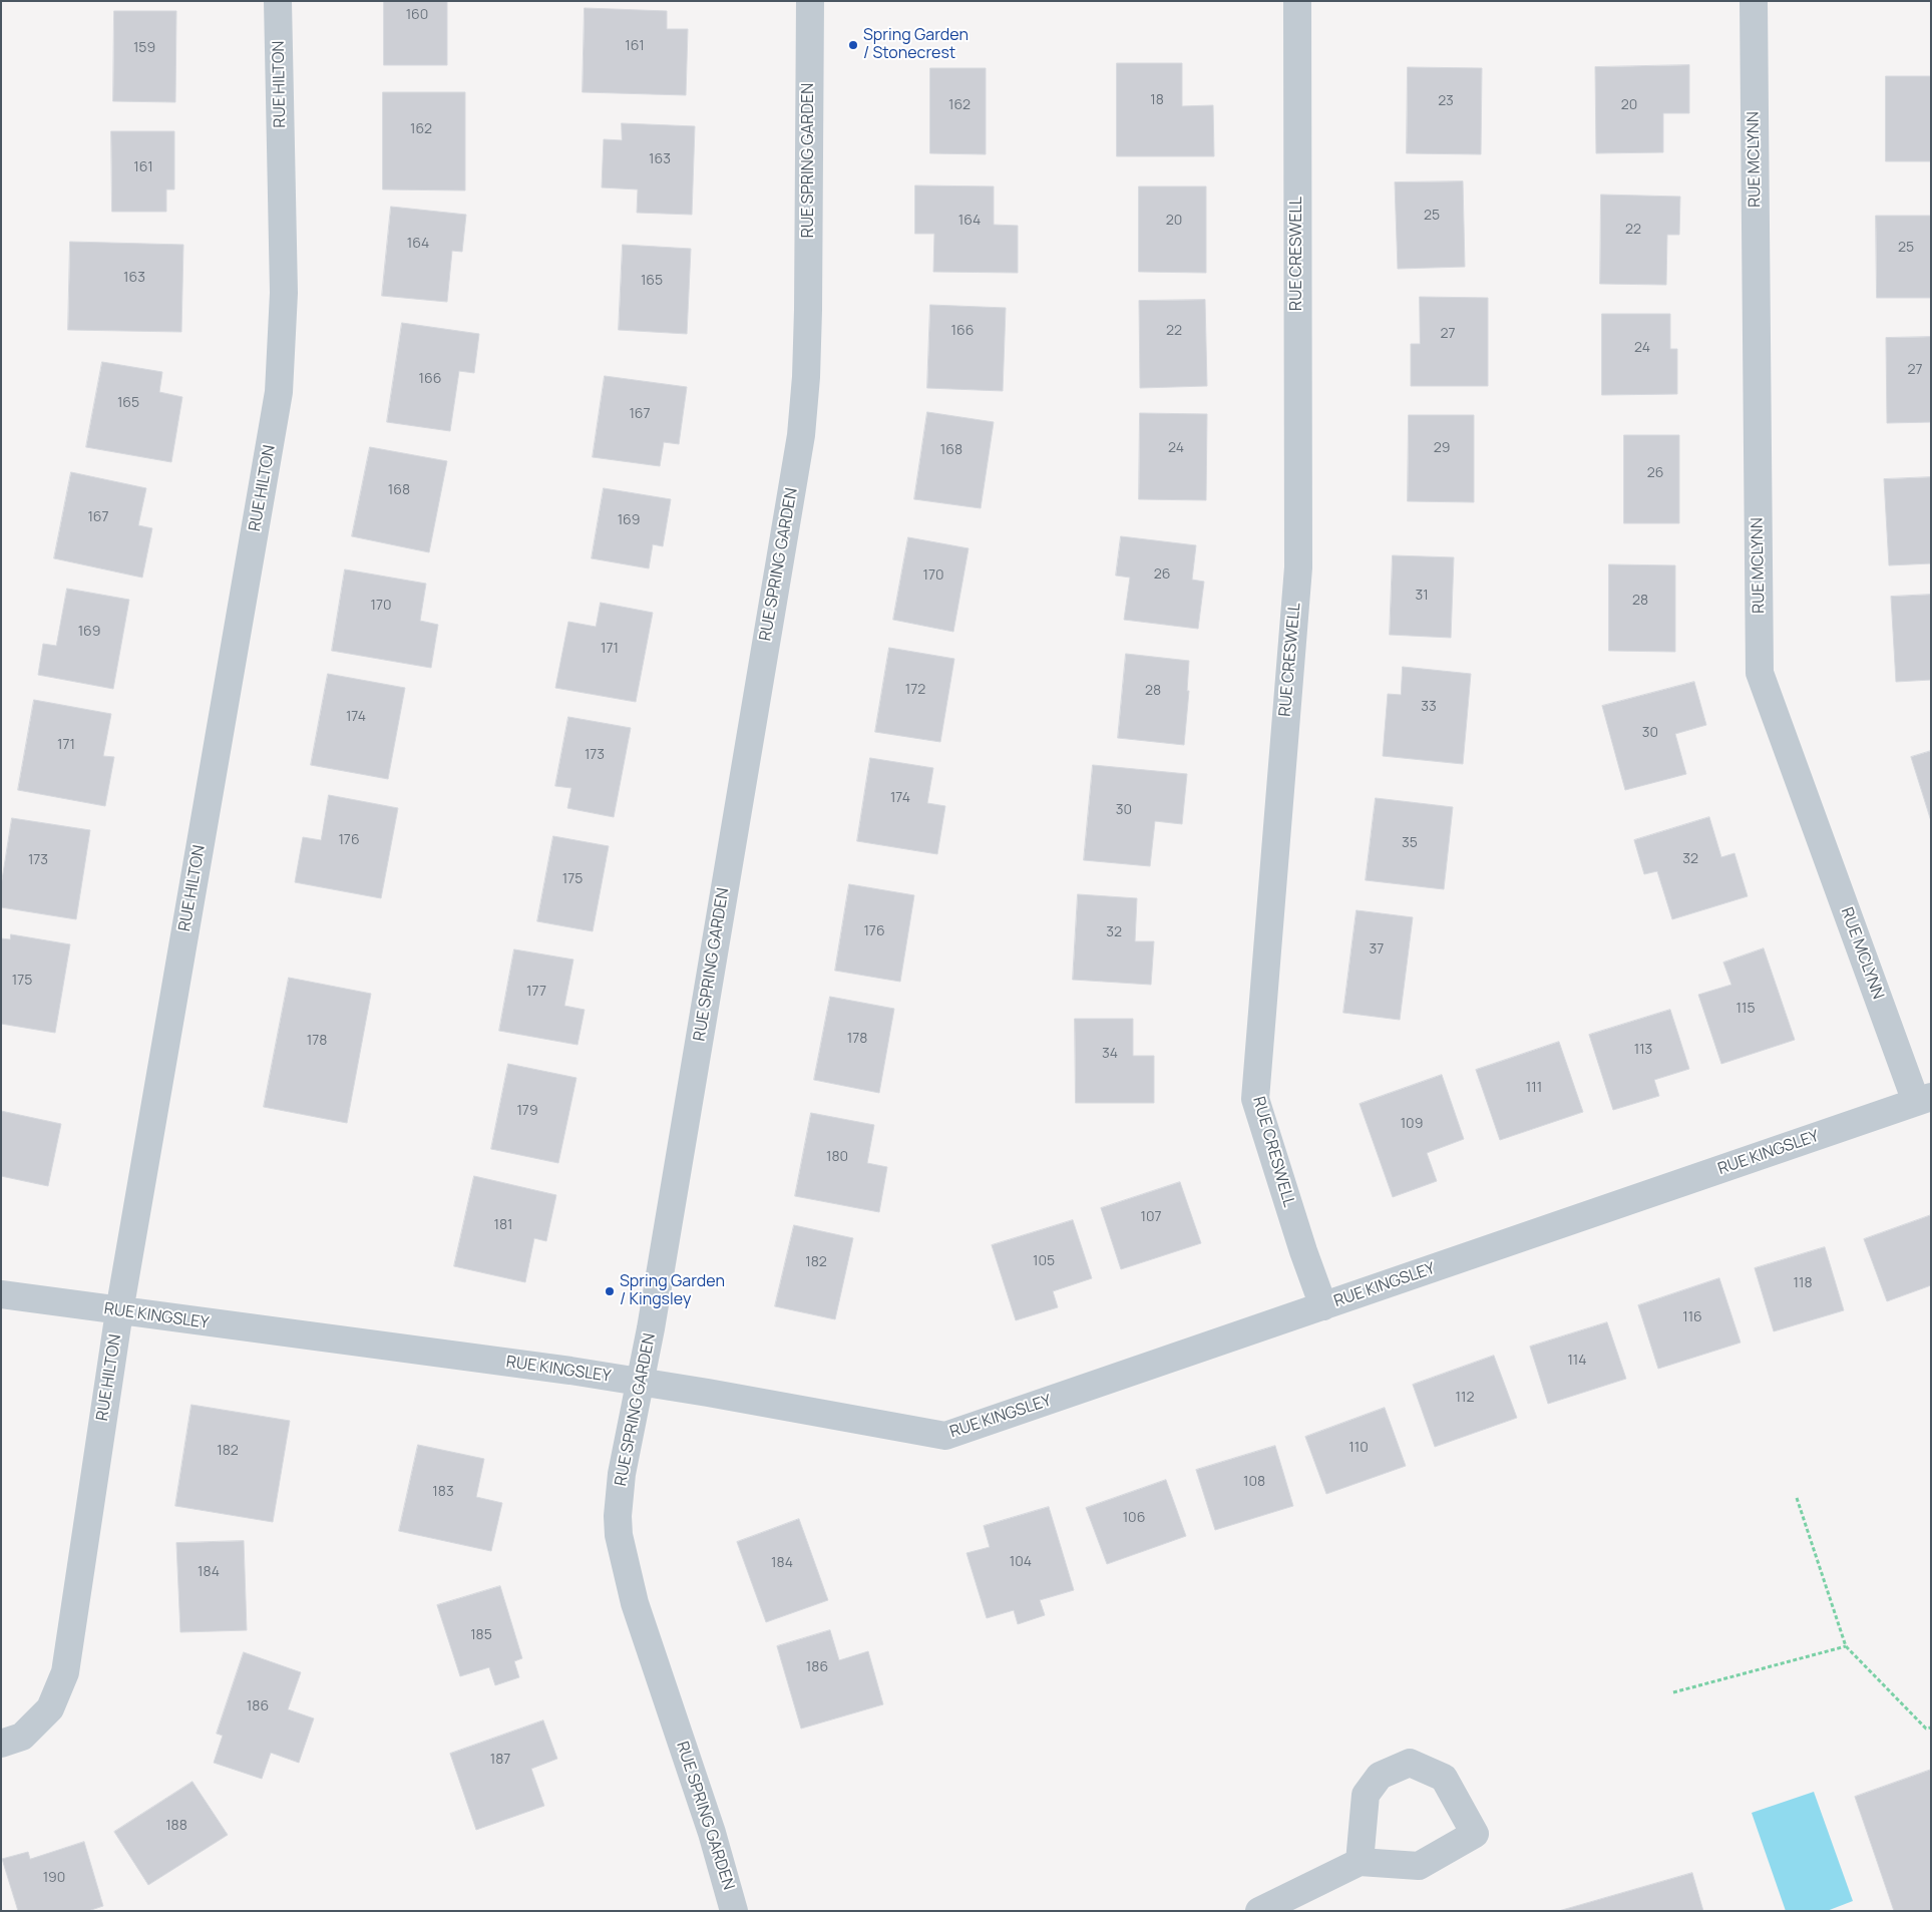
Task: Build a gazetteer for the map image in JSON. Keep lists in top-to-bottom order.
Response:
{
  "streets": {
    "street": [
      "RUE HILTON",
      "RUE MCLYNN",
      "RUE SPRING GARDEN",
      "RUE CRESWELL",
      "RUE KINGSLEY"
    ]
  },
  "crossings": [
    ["RUE HILTON", "RUE KINGSLEY"],
    ["RUE MCLYNN", "RUE KINGSLEY"],
    ["RUE SPRING GARDEN", "RUE KINGSLEY"],
    ["RUE CRESWELL", "RUE KINGSLEY"]
  ],
  "places": ["Spring Garden / Stonecrest", "Spring Garden / Kingsley"],
  "house_numbers": [
    "160",
    "161",
    "159",
    "18",
    "23",
    "162",
    "20",
    "162",
    "163",
    "161",
    "25",
    "164",
    "20",
    "22",
    "164",
    "25",
    "163",
    "165",
    "166",
    "22",
    "27",
    "24",
    "27",
    "166",
    "165",
    "167",
    "24",
    "29",
    "168",
    "26",
    "168",
    "167",
    "169",
    "26",
    "170",
    "31",
    "28",
    "170",
    "169",
    "171",
    "172",
    "28",
    "33",
    "174",
    "30",
    "171",
    "173",
    "174",
    "30",
    "176",
    "35",
    "32",
    "173",
    "175",
    "176",
    "32",
    "37",
    "175",
    "177",
    "115",
    "178",
    "178",
    "113",
    "34",
    "111",
    "179",
    "109",
    "180",
    "107",
    "181",
    "105",
    "182",
    "118",
    "116",
    "114",
    "112",
    "110",
    "182",
    "108",
    "183",
    "106",
    "104",
    "184",
    "184",
    "185",
    "186",
    "186",
    "187",
    "188",
    "190"
  ]
}
